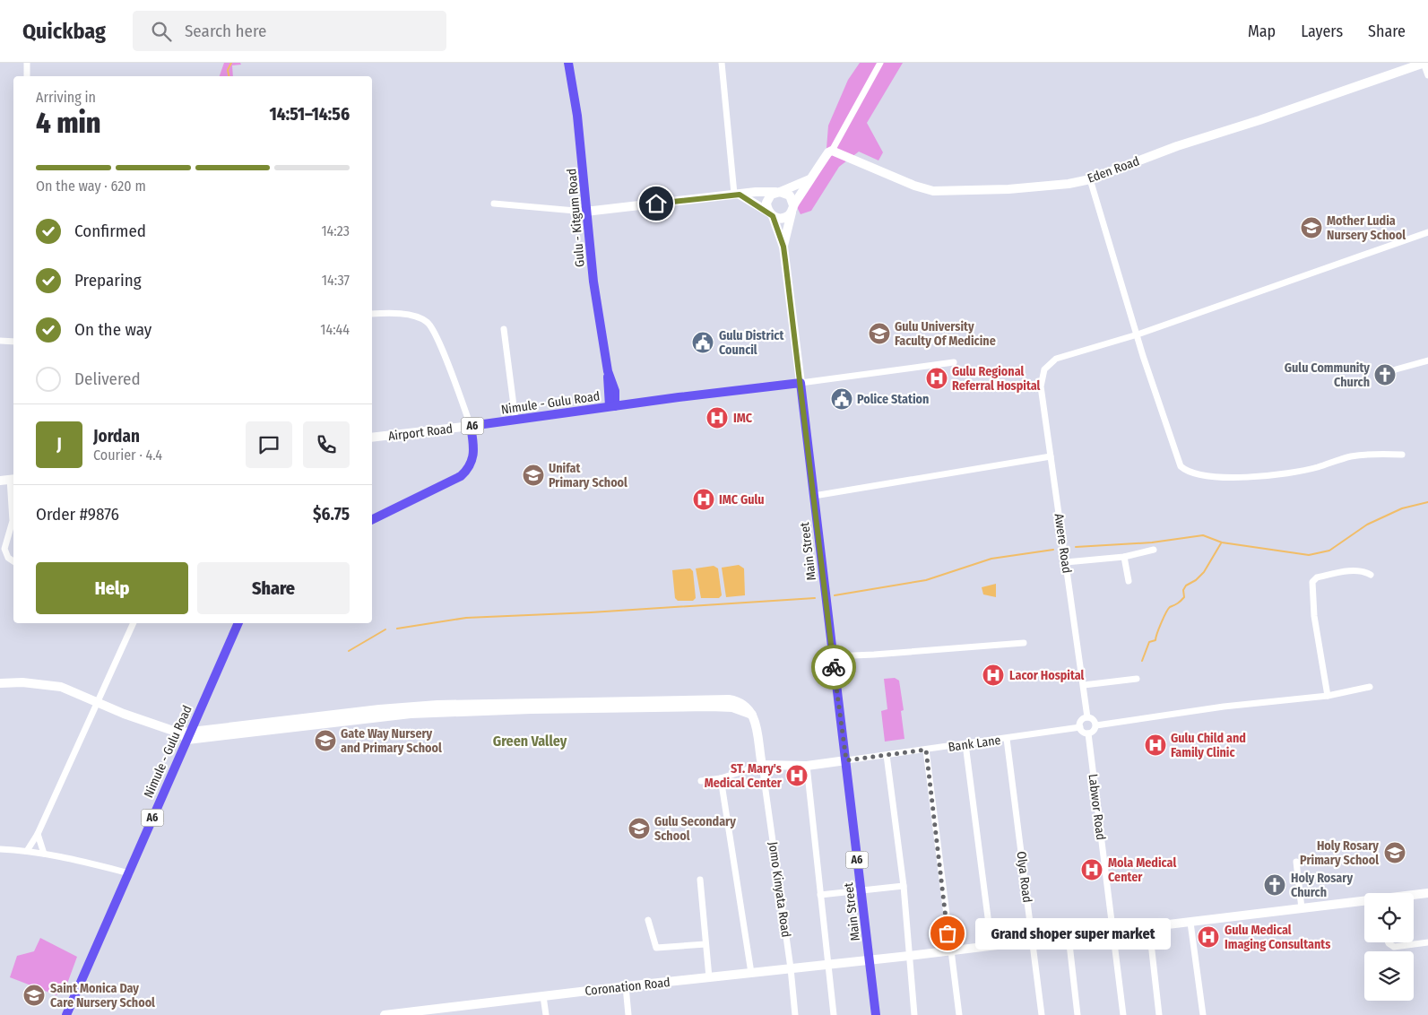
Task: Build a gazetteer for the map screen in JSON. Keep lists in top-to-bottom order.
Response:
{
  "streets": {
    "main road": [
      "Gulu - Kitgum Road",
      "Nimule - Gulu Road",
      "A6",
      "Main Street"
    ],
    "street": [
      "Eden Road",
      "Airport Road",
      "Awere Road",
      "Bank Lane",
      "Labwor Road",
      "Olya Road",
      "Jomo Kinyata Road",
      "Coronation Road"
    ]
  },
  "crossings": [
    ["Gulu - Kitgum Road", "Nimule - Gulu Road"],
    ["Nimule - Gulu Road", "A6"],
    ["Nimule - Gulu Road", "Airport Road"],
    ["A6", "Airport Road"],
    ["A6", "Main Street"],
    ["A6", "Coronation Road"],
    ["Awere Road", "Bank Lane"],
    ["Awere Road", "Labwor Road"],
    ["Main Street", "Bank Lane"],
    ["Main Street", "Coronation Road"],
    ["Bank Lane", "Labwor Road"],
    ["Bank Lane", "Olya Road"],
    ["Bank Lane", "Jomo Kinyata Road"],
    ["Labwor Road", "Coronation Road"],
    ["Olya Road", "Coronation Road"],
    ["Jomo Kinyata Road", "Coronation Road"]
  ],
  "districts": ["Green Valley"],
  "places": {
    "school or university": [
      "Mother Ludia Nursery School",
      "Gulu University Faculty Of Medicine",
      "Unifat Primary School",
      "Gate Way Nursery and Primary School",
      "Gulu Secondary School",
      "Holy Rosary Primary School",
      "Saint Monica Day Care Nursery School"
    ],
    "public building": ["Gulu District Council", "Police Station"],
    "church": ["Gulu Community Church", "Holy Rosary Church"],
    "hospital": [
      "Gulu Regional Referral Hospital",
      "IMC",
      "IMC Gulu",
      "Lacor Hospital",
      "Gulu Child and Family Clinic",
      "ST. Mary's Medical Center",
      "Mola Medical Center",
      "Gulu Medical Imaging Consultants"
    ],
    "other": ["Grand shoper super market"]
  },
  "page": {
    "header": "Quickbag",
    "search": "Search here",
    "nav": ["Map", "Layers", "Share"],
    "heading": ["4 min", "Arriving in", "14:51–14:56"],
    "panel": [
      "Jordan",
      "Courier · 4.4",
      "Order #9876",
      "$6.75"
    ],
    "bar": "On the way · 620 m",
    "list": [
      ["Confirmed", "14:23"],
      ["Preparing", "14:37"],
      ["On the way", "14:44"],
      "Delivered"
    ],
    "round": "J",
    "buttons": ["Help", "Share"],
    "bubble": "Grand shoper super market"
  }
}
